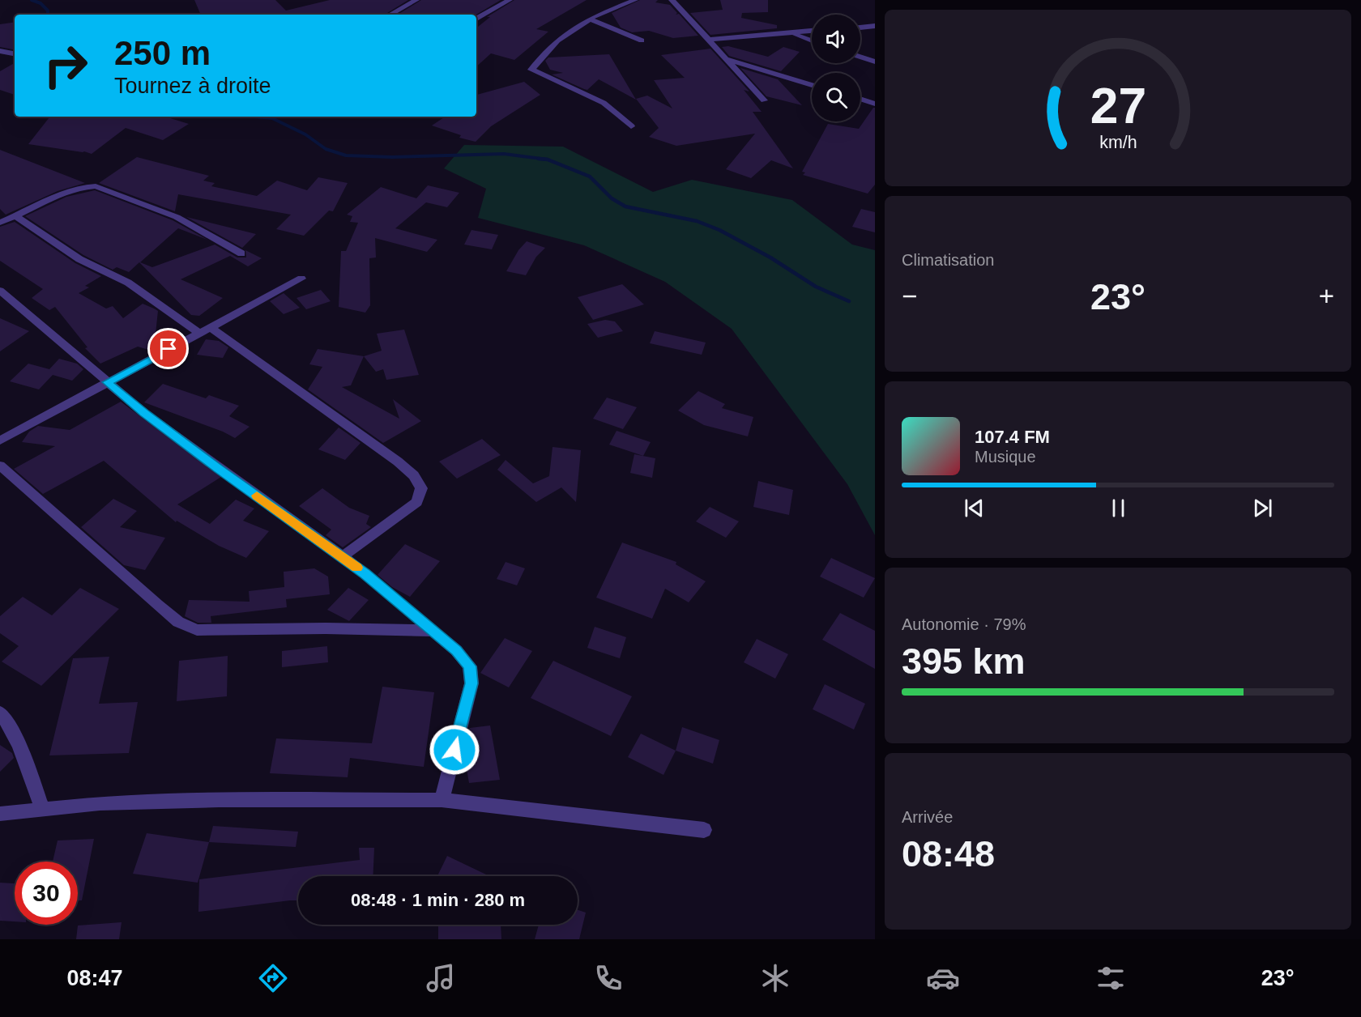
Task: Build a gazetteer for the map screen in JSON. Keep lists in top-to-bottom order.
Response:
{
  "page": {
    "turn": ["250 m", "Tournez à droite"],
    "tile": [
      "Climatisation",
      ["Autonomie · 79%", "395 km"],
      ["Arrivée", "08:48"]
    ],
    "heat": ["−", "23°", "+"],
    "song": ["107.4 FM", "Musique"],
    "limit": "30",
    "trip": "08:48 · 1 min · 280 m",
    "tabs": ["08:47", "23°"],
    "gauge": ["27", "km/h"]
  }
}
